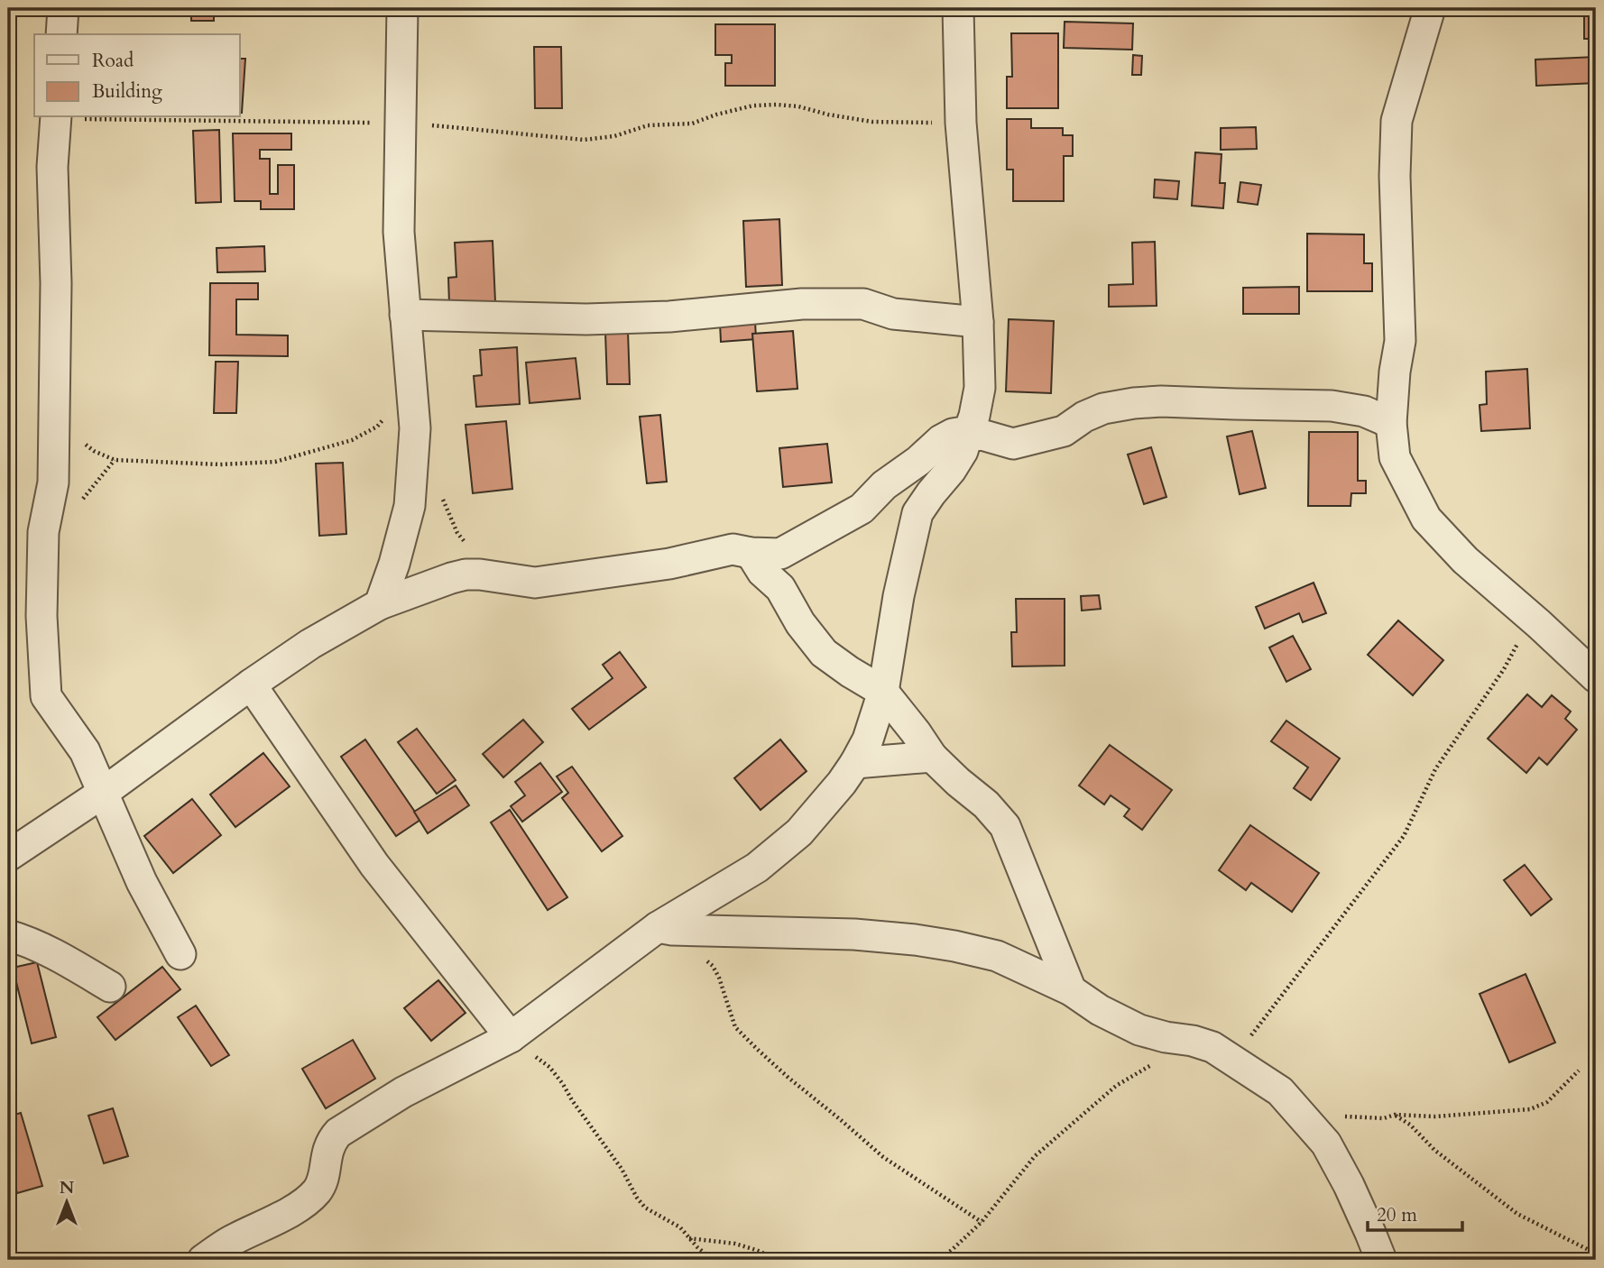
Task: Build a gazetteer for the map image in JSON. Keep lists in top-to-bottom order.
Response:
{
  "legend": ["Road", "Building"],
  "scale_bar": "20 m",
  "north": "top"
}
